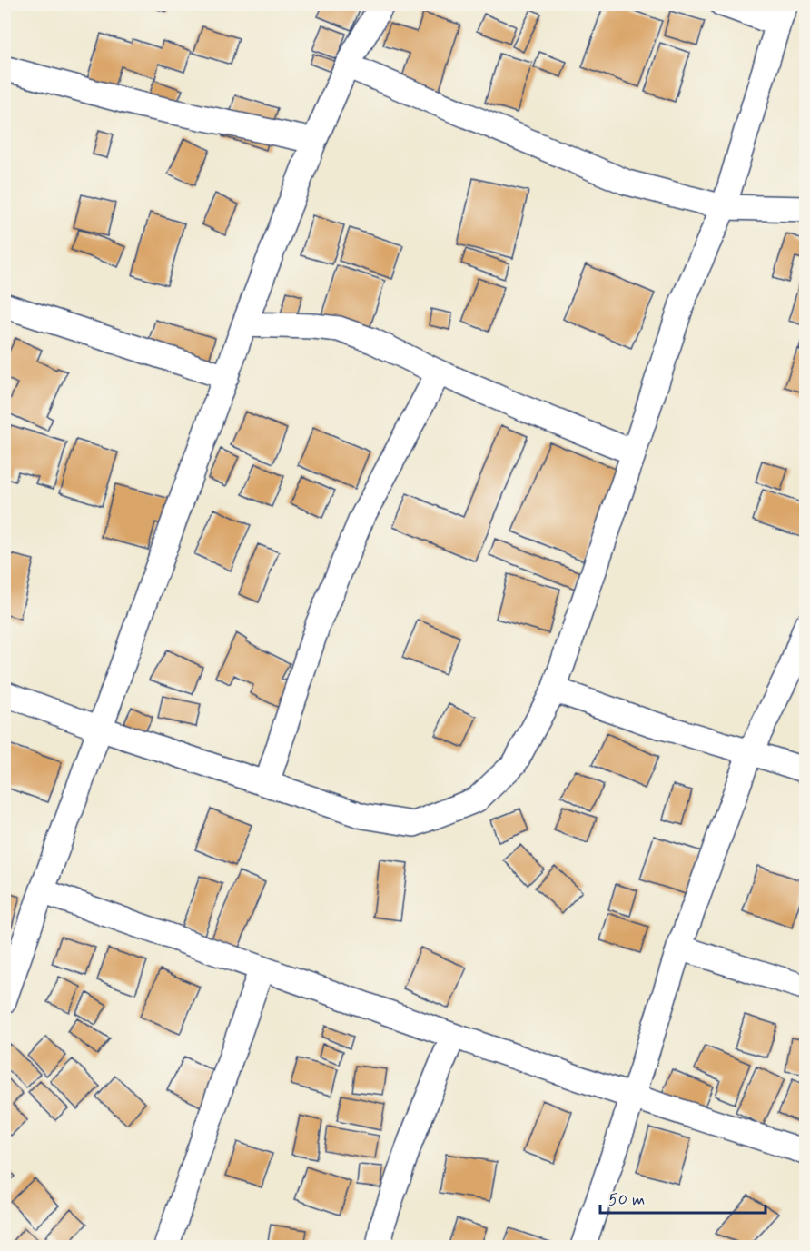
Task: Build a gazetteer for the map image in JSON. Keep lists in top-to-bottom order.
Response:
{
  "scale_bar": "50 m"
}
